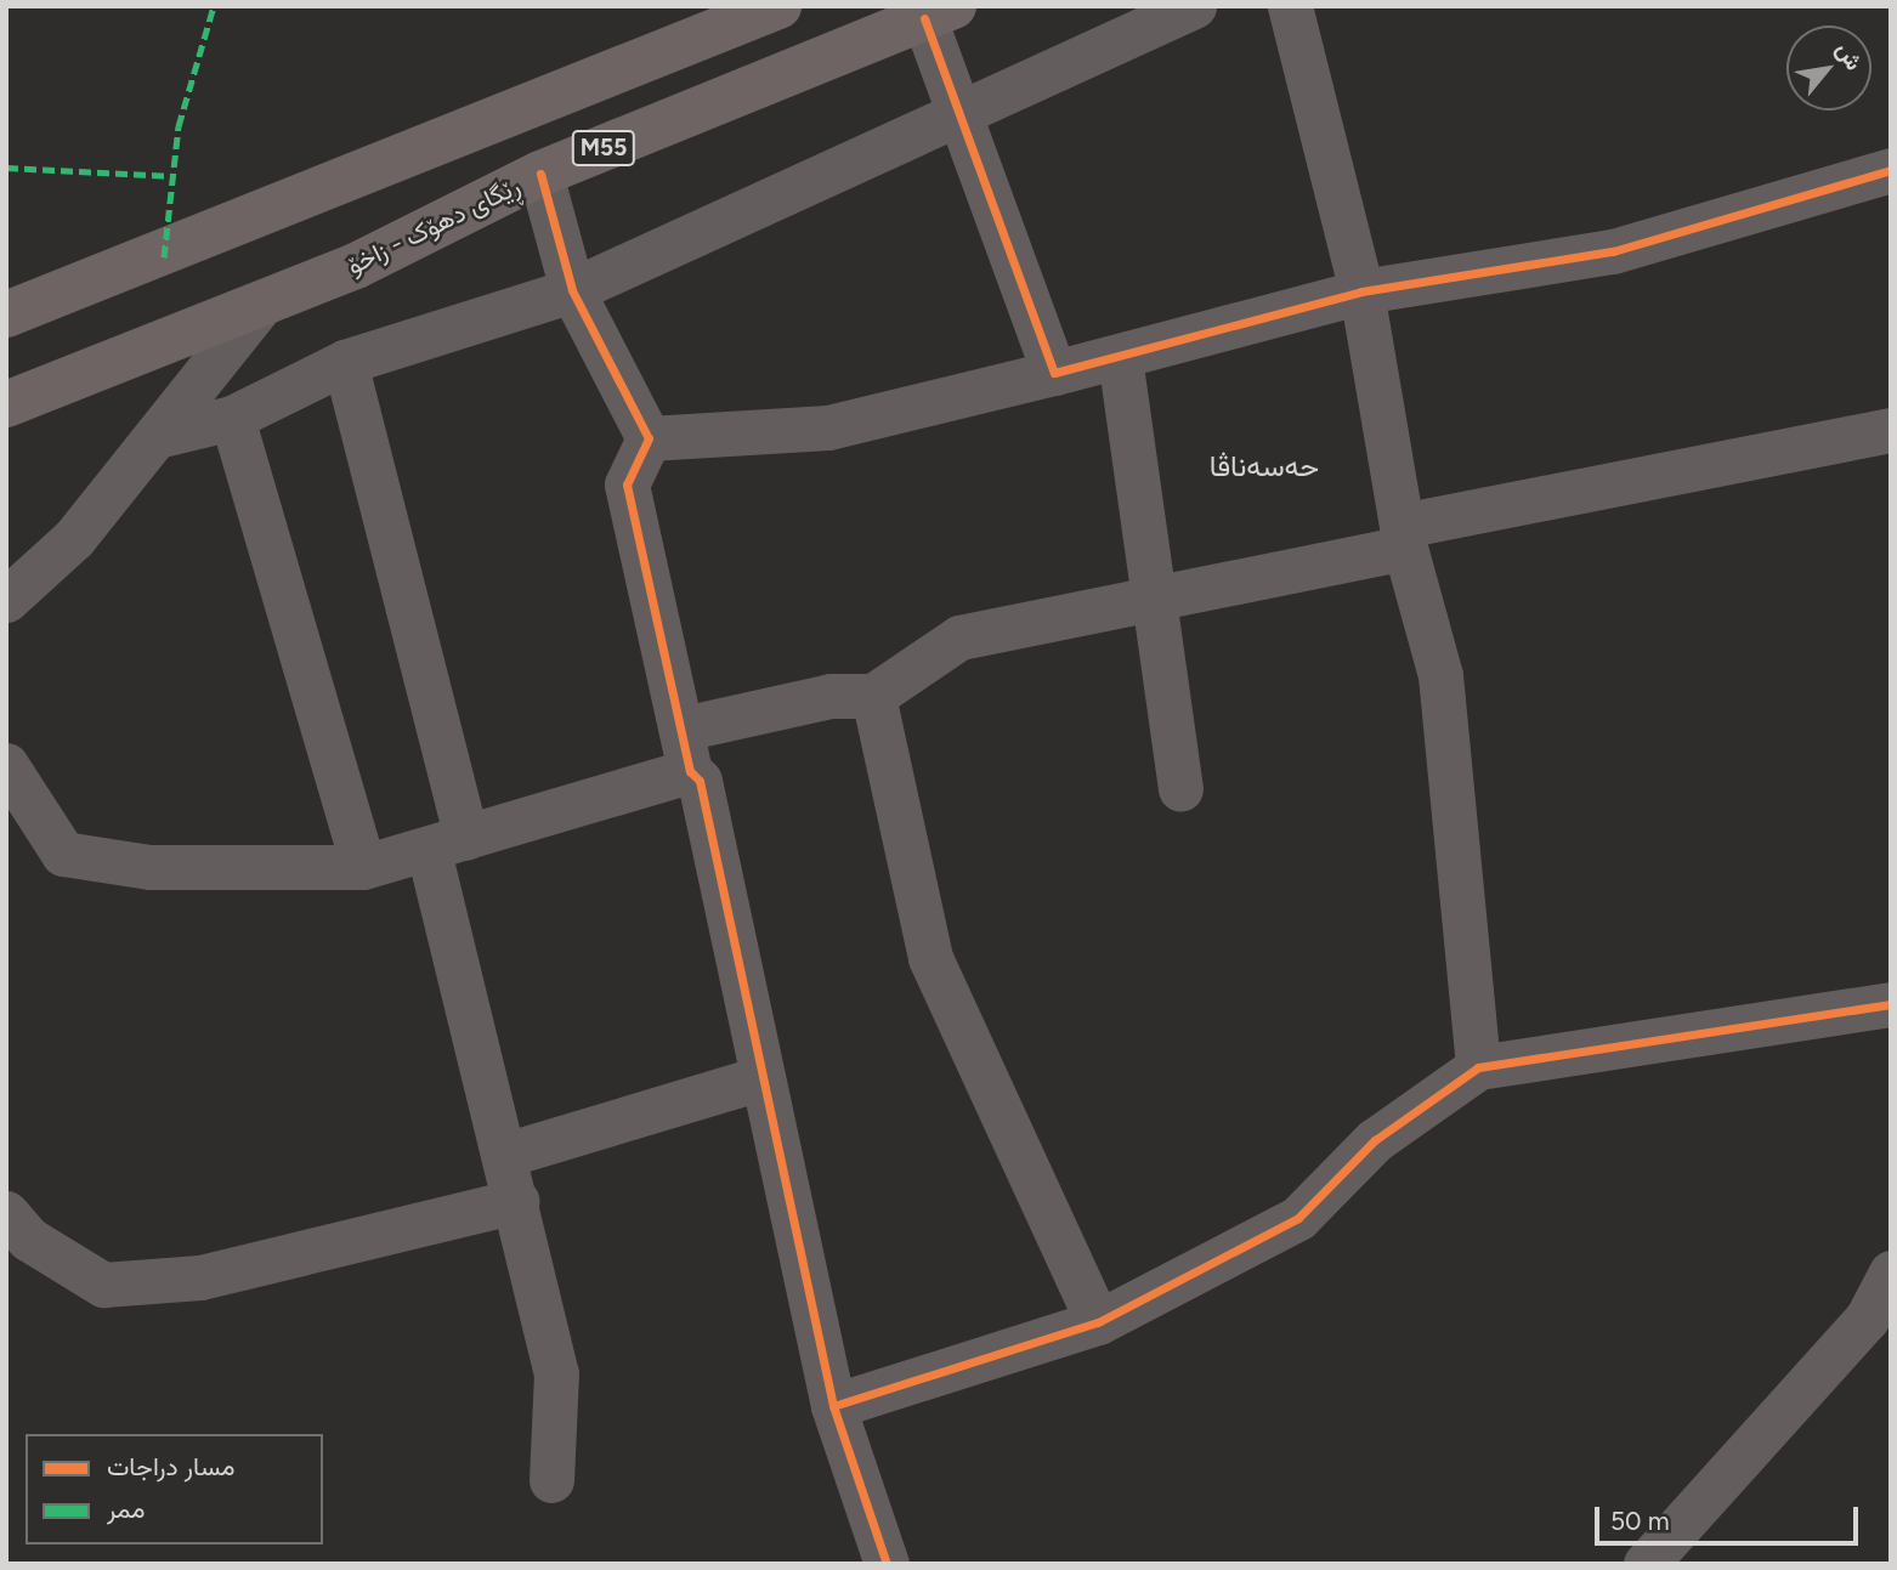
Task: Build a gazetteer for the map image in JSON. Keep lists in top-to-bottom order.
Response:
{
  "streets": {
    "highway": ["M55", "ڕێگای دهۆک - زاخۆ"]
  },
  "districts": ["حەسەناڤا"],
  "legend": ["مسار دراجات", "ممر"],
  "scale_bar": "50 m",
  "north": "top right"
}
